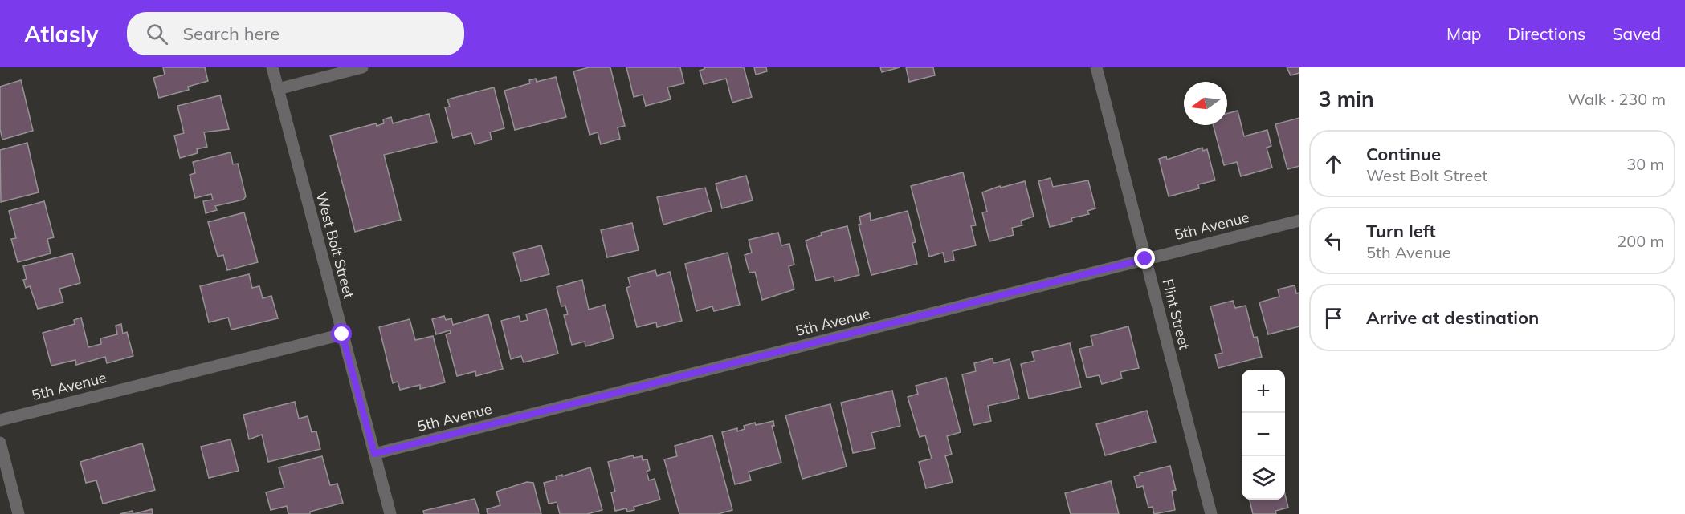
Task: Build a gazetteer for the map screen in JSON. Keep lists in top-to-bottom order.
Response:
{
  "streets": {
    "street": ["5th Avenue", "West Bolt Street", "Flint Street"]
  },
  "crossings": [
    ["5th Avenue", "West Bolt Street"],
    ["5th Avenue", "Flint Street"]
  ],
  "north": "left",
  "page": {
    "header": "Atlasly",
    "search": "Search here",
    "nav": ["Map", "Directions", "Saved"],
    "heading": ["3 min", "Walk · 230 m"],
    "list": [
      ["Continue", "West Bolt Street", "30 m"],
      ["Turn left", "5th Avenue", "200 m"],
      "Arrive at destination"
    ],
    "map_buttons": ["+", "−"]
  }
}
